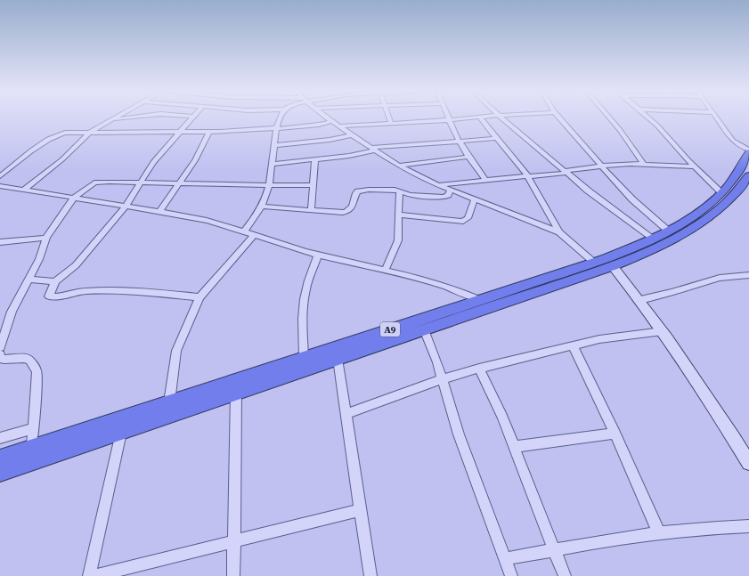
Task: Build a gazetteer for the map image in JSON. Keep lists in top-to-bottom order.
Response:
{
  "streets": {
    "highway": ["A9"]
  }
}
